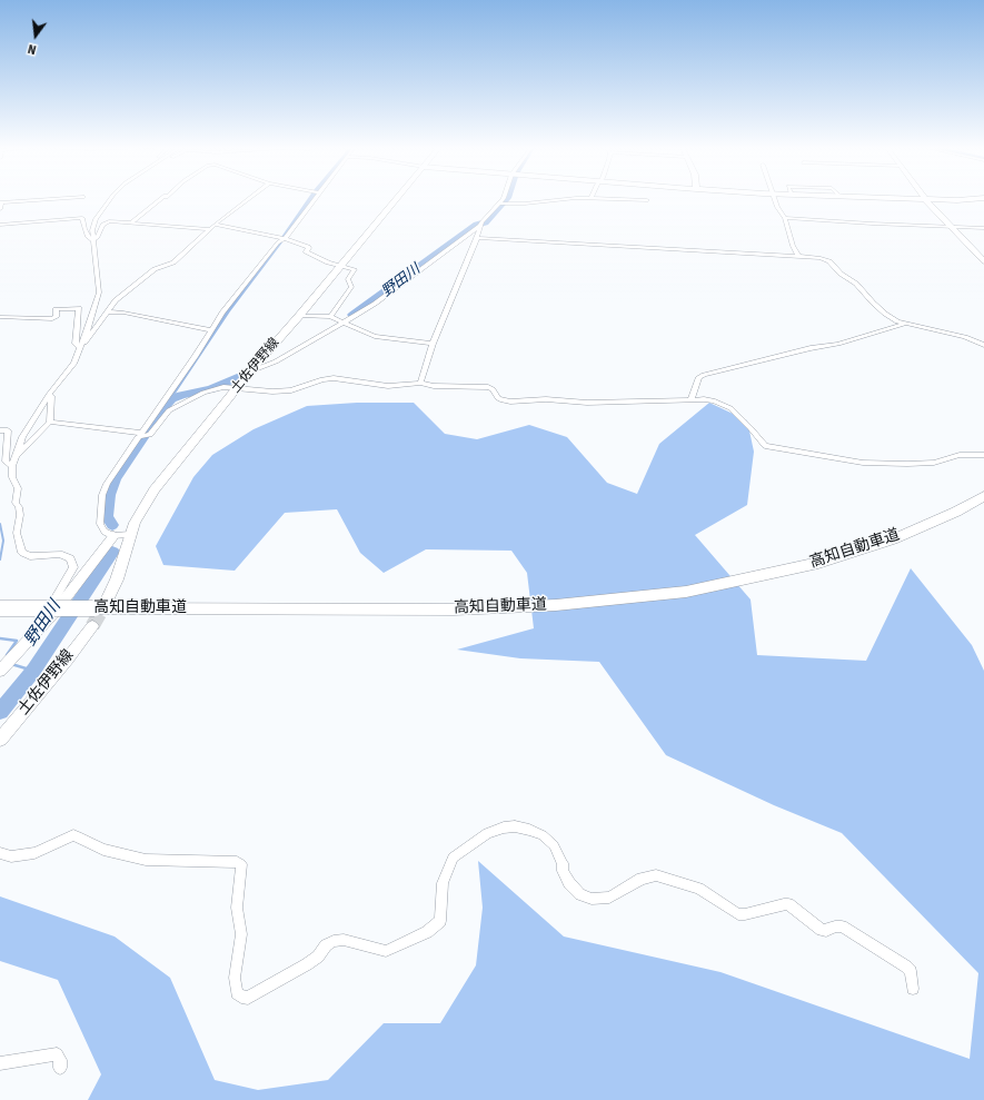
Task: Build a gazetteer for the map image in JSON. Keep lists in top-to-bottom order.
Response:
{
  "streets": {
    "highway": ["高知自動車道"],
    "main road": ["土佐伊野線"]
  },
  "crossings": [
    ["土佐伊野線", "高知自動車道"]
  ],
  "water": ["野田川"],
  "north": "bottom"
}
